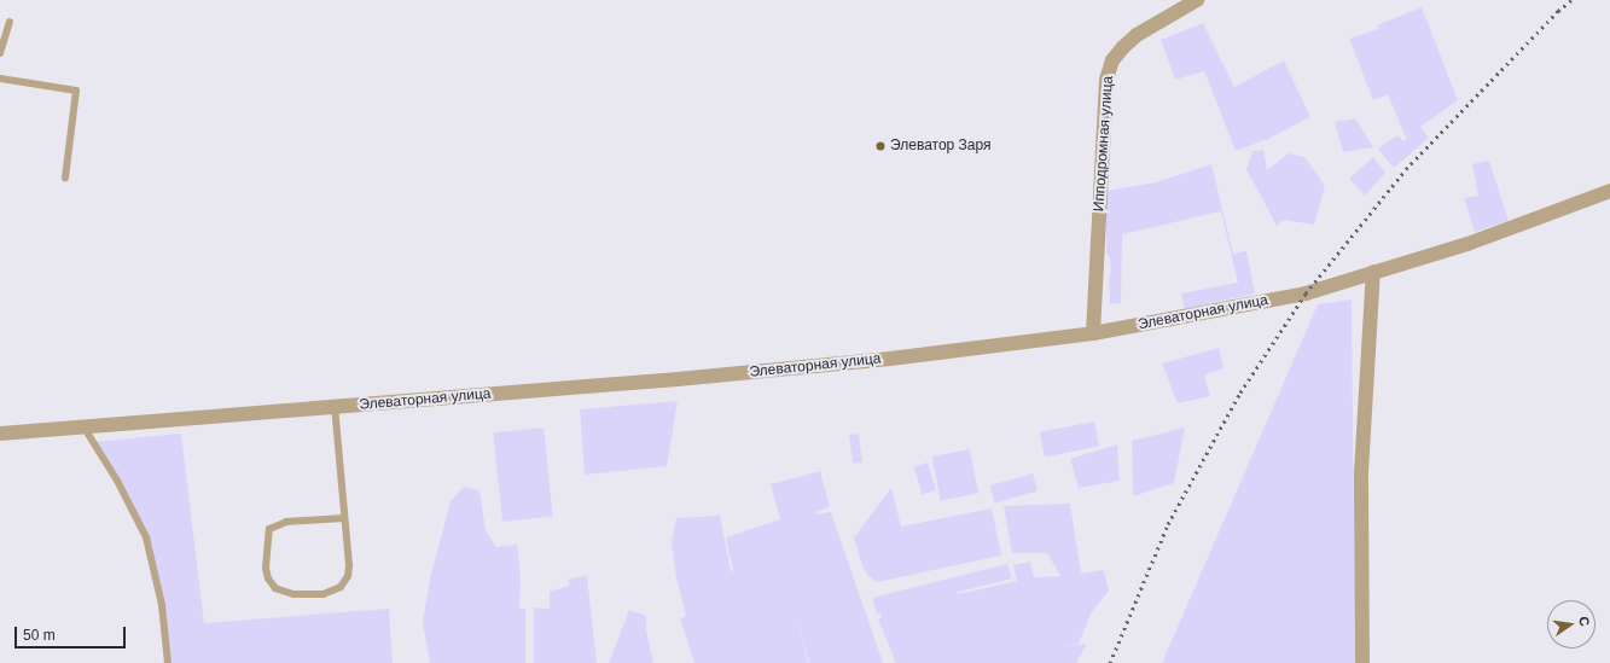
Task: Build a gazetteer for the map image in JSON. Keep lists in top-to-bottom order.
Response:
{
  "streets": {
    "street": ["Ипподромная улица", "Элеваторная улица"]
  },
  "crossings": [
    ["Ипподромная улица", "Элеваторная улица"]
  ],
  "places": ["Элеватор Заря"],
  "scale_bar": "50 m",
  "north": "right"
}
